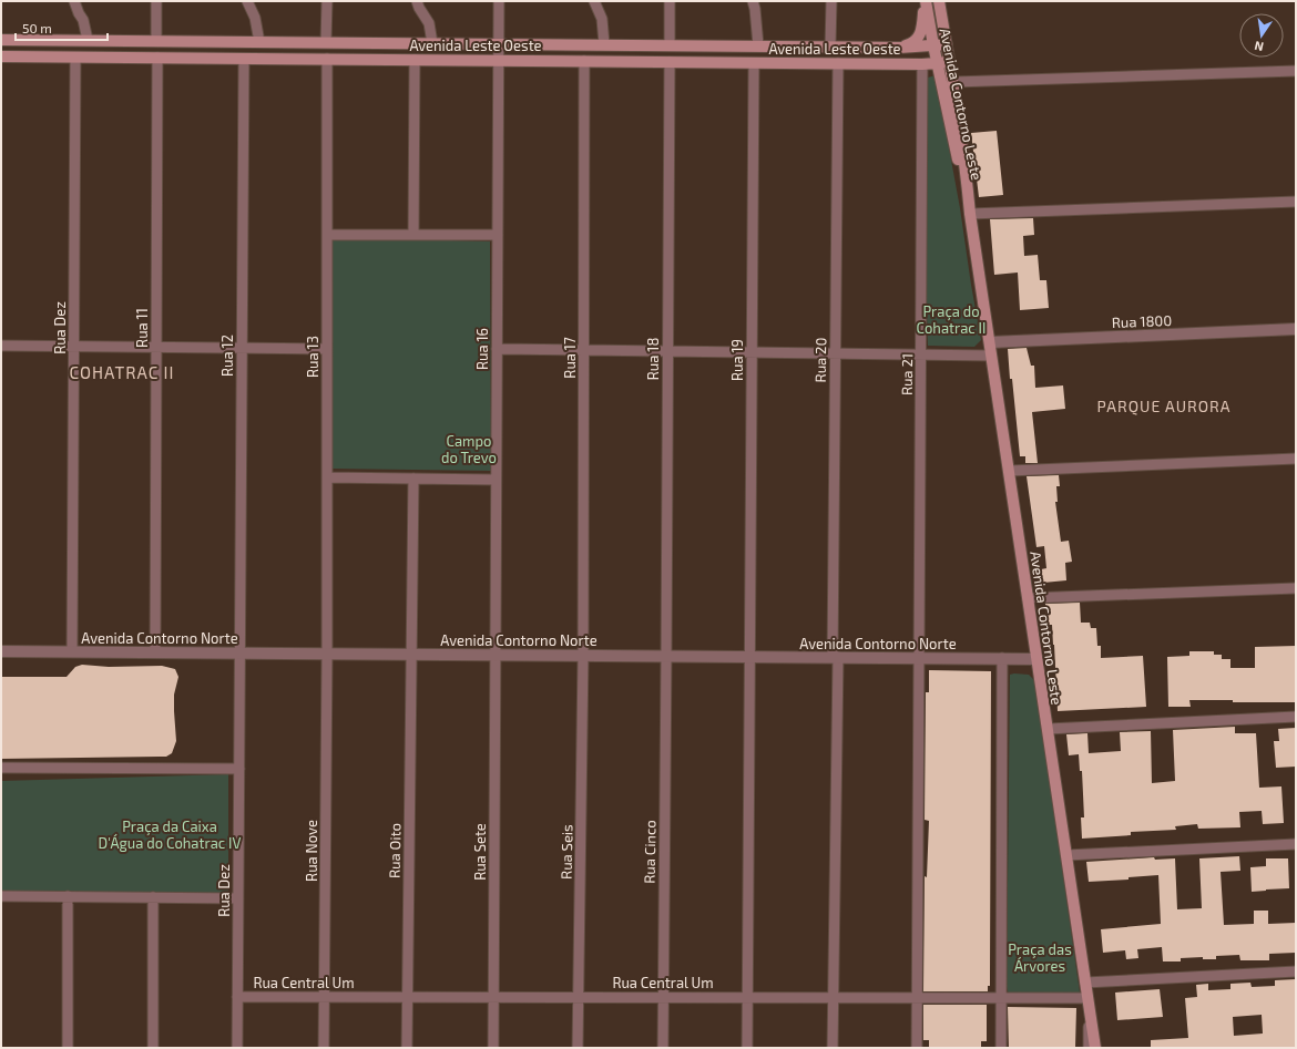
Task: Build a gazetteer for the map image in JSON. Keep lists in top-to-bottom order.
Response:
{
  "streets": {
    "main road": ["Avenida Leste Oeste", "Avenida Contorno Leste"],
    "street": [
      "Rua 1800",
      "Rua Dez",
      "Rua 11",
      "Rua 16",
      "Rua 12",
      "Rua 13",
      "Rua 17",
      "Rua 18",
      "Rua 19",
      "Rua 20",
      "Rua 21",
      "Avenida Contorno Norte",
      "Rua Nove",
      "Rua Oito",
      "Rua Sete",
      "Rua Seis",
      "Rua Cinco",
      "Rua Central Um"
    ]
  },
  "crossings": [
    ["Avenida Leste Oeste", "Avenida Contorno Leste"],
    ["Avenida Leste Oeste", "Rua Dez"],
    ["Avenida Leste Oeste", "Rua 11"],
    ["Avenida Leste Oeste", "Rua 16"],
    ["Avenida Leste Oeste", "Rua 12"],
    ["Avenida Leste Oeste", "Rua 13"],
    ["Avenida Leste Oeste", "Rua 17"],
    ["Avenida Leste Oeste", "Rua 18"],
    ["Avenida Leste Oeste", "Rua 19"],
    ["Avenida Leste Oeste", "Rua 20"],
    ["Avenida Leste Oeste", "Rua 21"],
    ["Avenida Contorno Leste", "Rua 1800"],
    ["Avenida Contorno Leste", "Avenida Contorno Norte"],
    ["Avenida Contorno Leste", "Rua Central Um"],
    ["Rua Dez", "Rua 12"],
    ["Rua Dez", "Avenida Contorno Norte"],
    ["Rua Dez", "Rua Central Um"],
    ["Rua 11", "Avenida Contorno Norte"],
    ["Rua 16", "Avenida Contorno Norte"],
    ["Rua 16", "Rua Sete"],
    ["Rua 12", "Avenida Contorno Norte"],
    ["Rua 13", "Avenida Contorno Norte"],
    ["Rua 13", "Rua Nove"],
    ["Rua 17", "Avenida Contorno Norte"],
    ["Rua 17", "Rua Seis"],
    ["Rua 18", "Avenida Contorno Norte"],
    ["Rua 18", "Rua Cinco"],
    ["Rua 19", "Avenida Contorno Norte"],
    ["Rua 19", "Rua Central Um"],
    ["Rua 20", "Avenida Contorno Norte"],
    ["Rua 20", "Rua Central Um"],
    ["Rua 21", "Avenida Contorno Norte"],
    ["Rua 21", "Rua Central Um"],
    ["Avenida Contorno Norte", "Rua Nove"],
    ["Avenida Contorno Norte", "Rua Oito"],
    ["Avenida Contorno Norte", "Rua Sete"],
    ["Avenida Contorno Norte", "Rua Seis"],
    ["Avenida Contorno Norte", "Rua Cinco"],
    ["Rua Nove", "Rua Central Um"],
    ["Rua Oito", "Rua Central Um"],
    ["Rua Sete", "Rua Central Um"],
    ["Rua Seis", "Rua Central Um"],
    ["Rua Cinco", "Rua Central Um"]
  ],
  "districts": ["COHATRAC II", "PARQUE AURORA"],
  "parks": [
    "Praça do Cohatrac II",
    "Campo do Trevo",
    "Praça da Caixa D'Água do Cohatrac IV",
    "Praça das Árvores"
  ],
  "scale_bar": "50 m",
  "north": "bottom"
}
